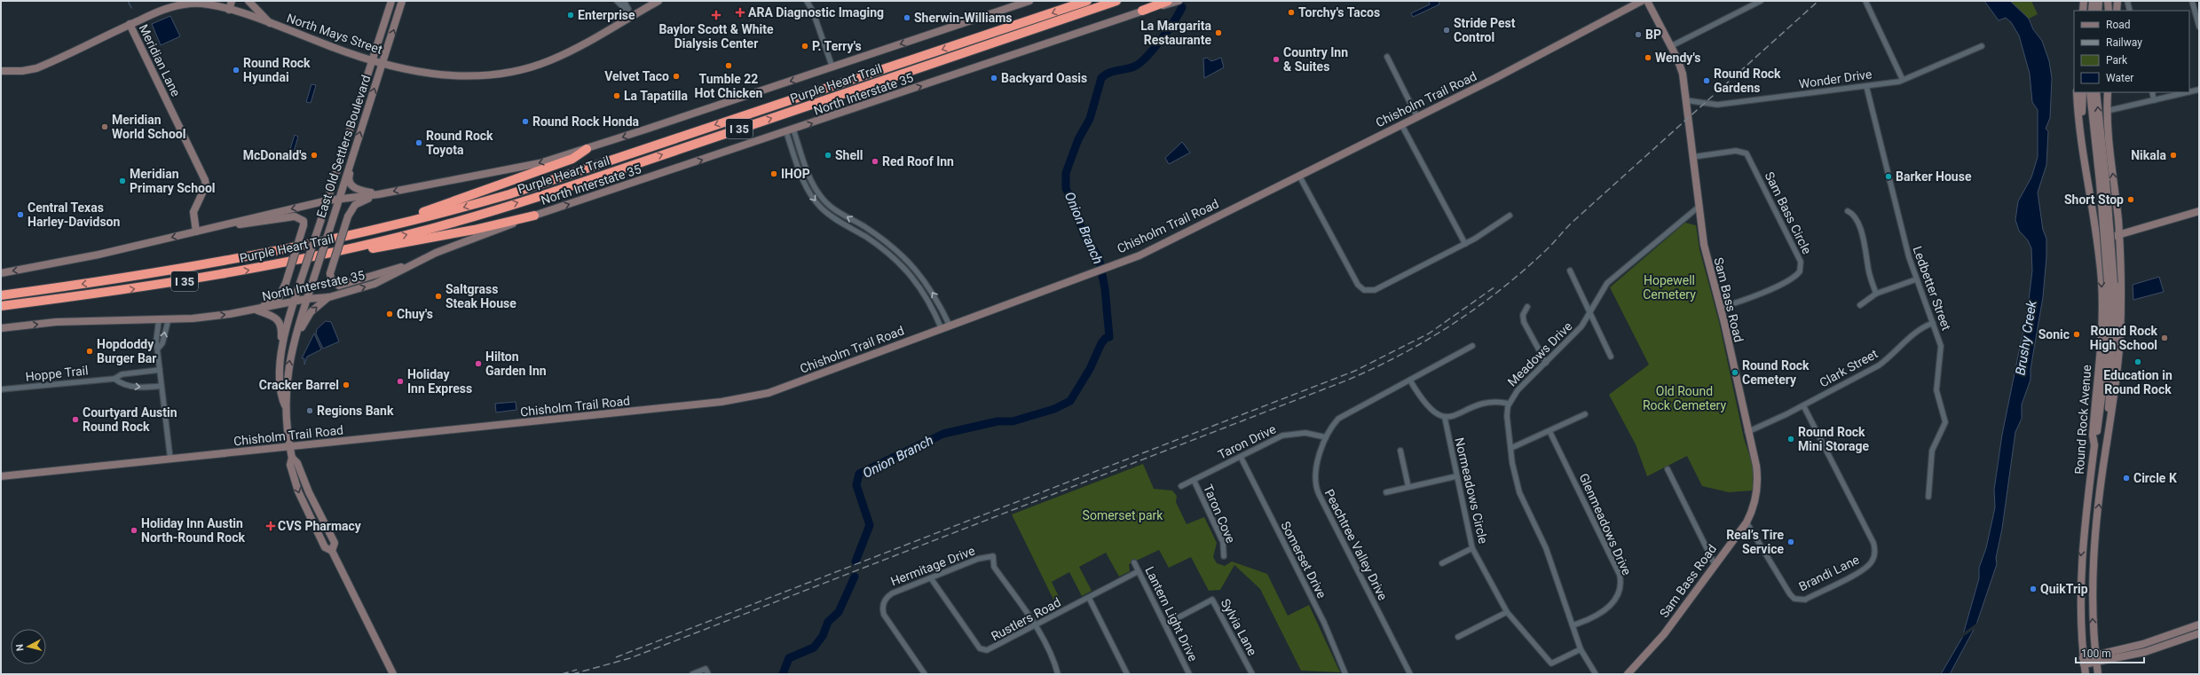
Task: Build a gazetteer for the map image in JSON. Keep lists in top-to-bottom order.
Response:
{
  "streets": {
    "highway": ["Purple Heart Trail", "I 35"],
    "main road": [
      "North Mays Street",
      "Meridian Lane",
      "North Interstate 35",
      "Chisholm Trail Road",
      "East Old Settlers Boulevard",
      "Sam Bass Road",
      "Round Rock Avenue"
    ],
    "street": [
      "Wonder Drive",
      "Sam Bass Circle",
      "Ledbetter Street",
      "Meadows Drive",
      "Clark Street",
      "Hoppe Trail",
      "Taron Drive",
      "Normeadows Circle",
      "Taron Cove",
      "Glenmeadows Drive",
      "Peachtree Valley Drive",
      "Somerset Drive",
      "Hermitage Drive",
      "Brandi Lane",
      "Lantern Light Drive",
      "Rustlers Road",
      "Sylvia Lane"
    ]
  },
  "crossings": [
    ["North Mays Street", "Meridian Lane"],
    ["North Mays Street", "East Old Settlers Boulevard"],
    ["Wonder Drive", "Ledbetter Street"],
    ["Wonder Drive", "Sam Bass Road"],
    ["North Interstate 35", "East Old Settlers Boulevard"],
    ["Sam Bass Circle", "Sam Bass Road"],
    ["Ledbetter Street", "Clark Street"],
    ["Sam Bass Road", "Meadows Drive"],
    ["Sam Bass Road", "Clark Street"],
    ["Sam Bass Road", "Brandi Lane"],
    ["Meadows Drive", "Normeadows Circle"],
    ["Meadows Drive", "Glenmeadows Drive"],
    ["Clark Street", "Brandi Lane"],
    ["Taron Drive", "Taron Cove"],
    ["Taron Drive", "Peachtree Valley Drive"],
    ["Taron Drive", "Somerset Drive"],
    ["Hermitage Drive", "Rustlers Road"],
    ["Lantern Light Drive", "Rustlers Road"],
    ["Lantern Light Drive", "Sylvia Lane"]
  ],
  "water": ["Onion Branch", "Brushy Creek"],
  "parks": ["Hopewell Cemetery", "Old Round Rock Cemetery", "Somerset park"],
  "places": {
    "health": ["ARA Diagnostic Imaging", "Baylor Scott & White Dialysis Center", "CVS Pharmacy"],
    "other": [
      "Torchy's Tacos",
      "Enterprise",
      "Sherwin-Williams",
      "Stride Pest Control",
      "La Margarita Restaurante",
      "BP",
      "P. Terry's",
      "Wendy's",
      "Country Inn & Suites",
      "Tumble 22 Hot Chicken",
      "Round Rock Hyundai",
      "Velvet Taco",
      "Backyard Oasis",
      "Round Rock Gardens",
      "La Tapatilla",
      "Round Rock Honda",
      "Meridian World School",
      "Round Rock Toyota",
      "McDonald's",
      "Shell",
      "Nikala",
      "Red Roof Inn",
      "IHOP",
      "Barker House",
      "Meridian Primary School",
      "Short Stop",
      "Central Texas Harley-Davidson",
      "Saltgrass Steak House",
      "Chuy's",
      "Sonic",
      "Round Rock High School",
      "Hopdoddy Burger Bar",
      "Education in Round Rock",
      "Hilton Garden Inn",
      "Round Rock Cemetery",
      "Holiday Inn Express",
      "Cracker Barrel",
      "Regions Bank",
      "Courtyard Austin Round Rock",
      "Round Rock Mini Storage",
      "Circle K",
      "Holiday Inn Austin North-Round Rock",
      "Real’s Tire Service",
      "QuikTrip"
    ]
  },
  "legend": [
    "Road",
    "Railway",
    "Park",
    "Water"
  ],
  "scale_bar": "100 m",
  "north": "left"
}
